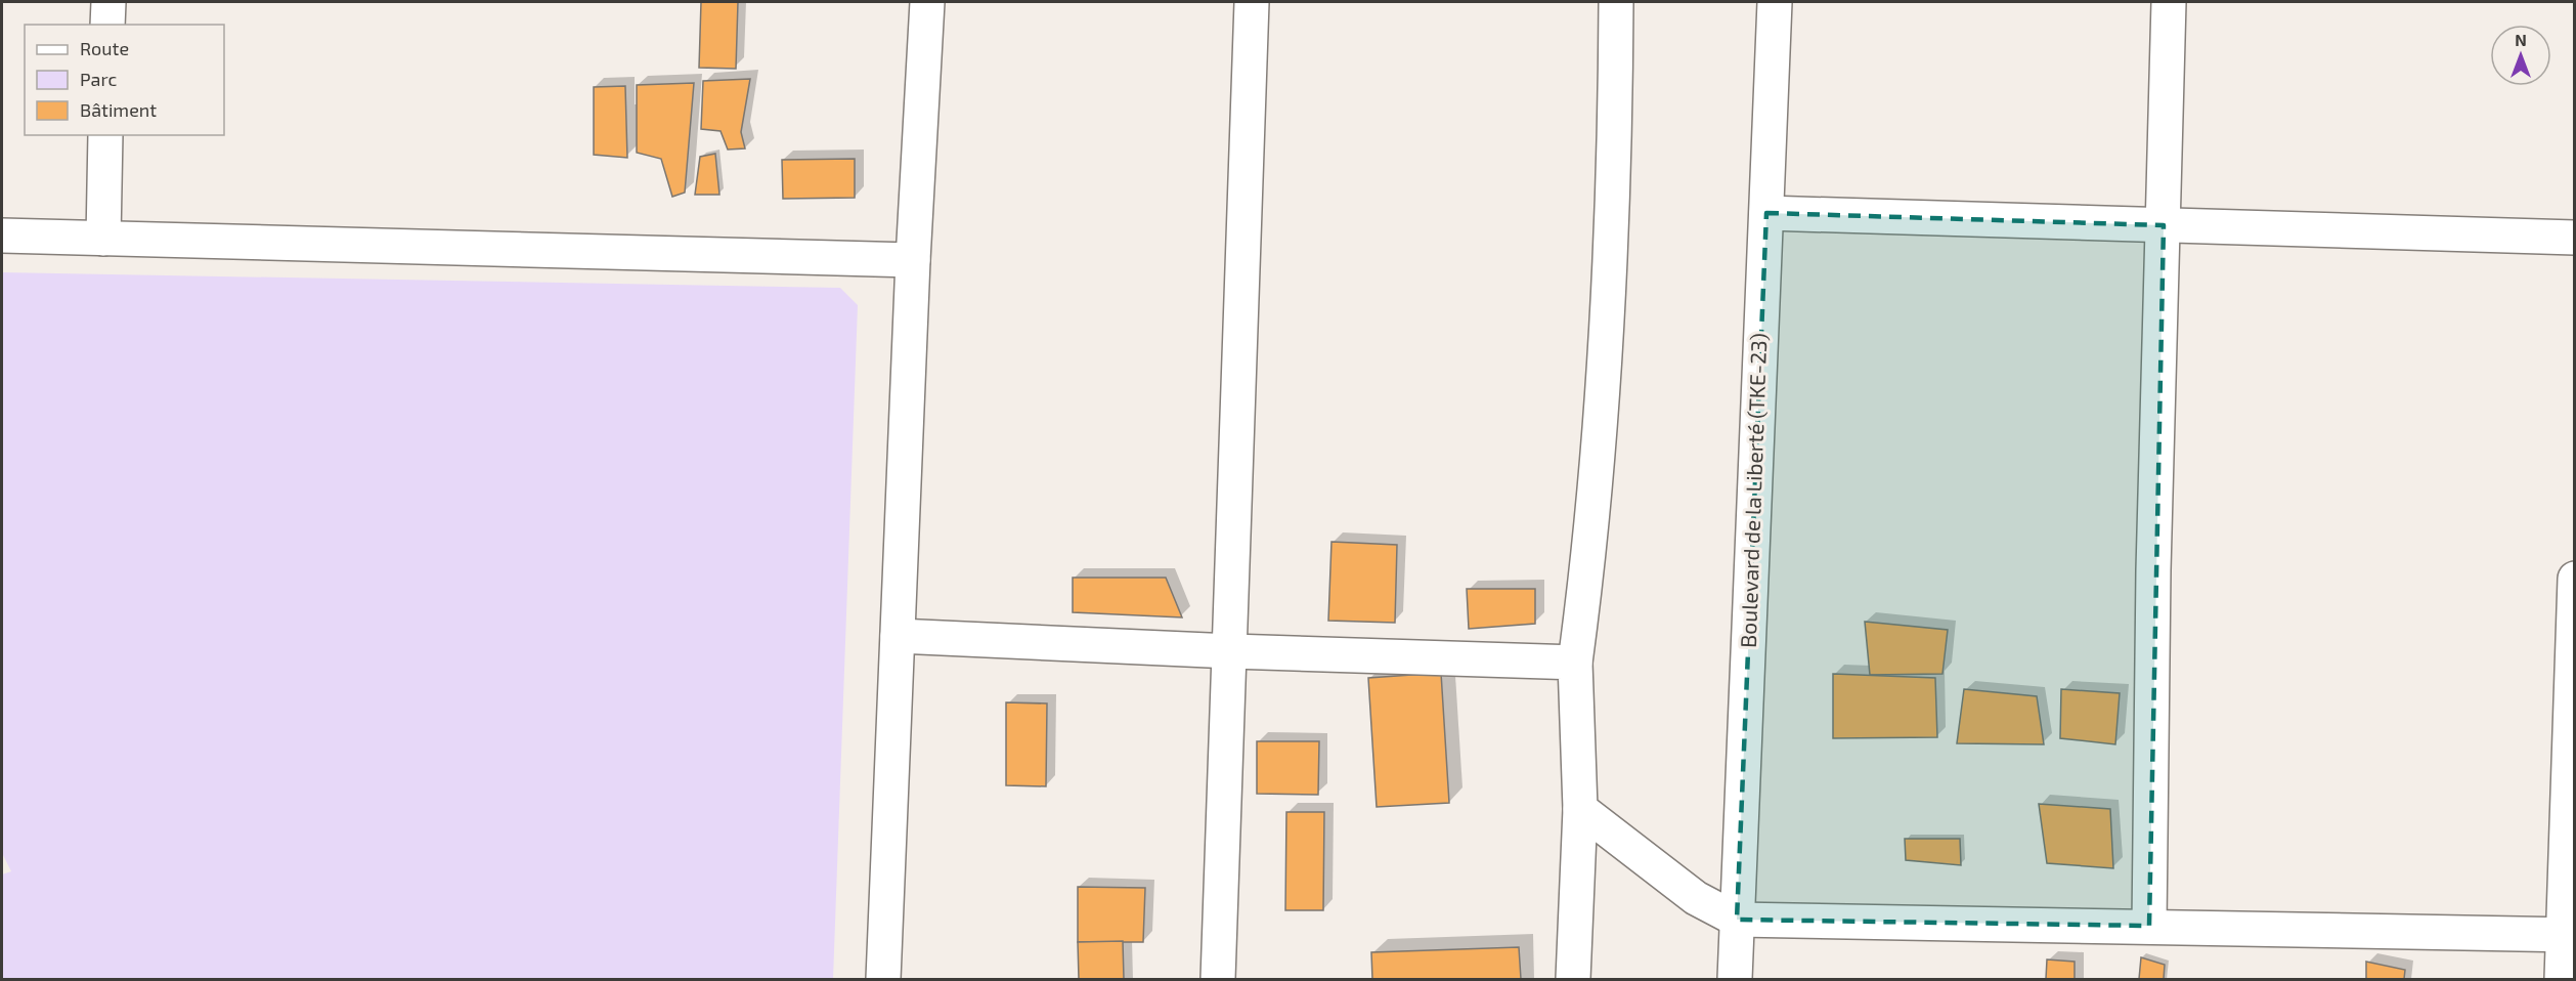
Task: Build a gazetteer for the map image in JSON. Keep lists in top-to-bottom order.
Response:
{
  "streets": {
    "street": ["Boulevard de la Liberté (TKE-23)"]
  },
  "legend": ["Route", "Parc", "Bâtiment"],
  "north": "top"
}
